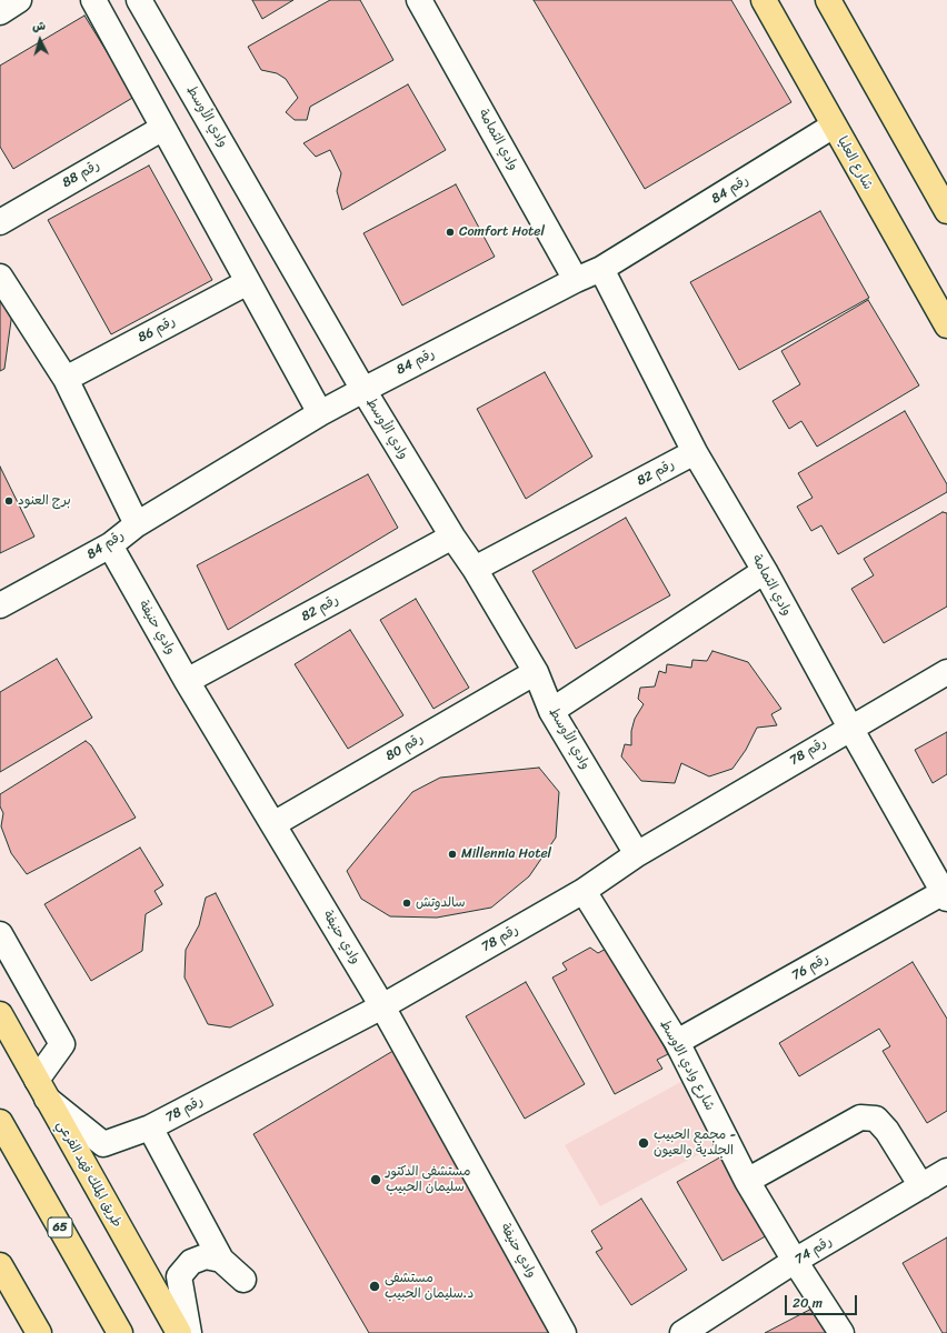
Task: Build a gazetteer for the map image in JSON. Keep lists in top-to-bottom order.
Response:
{
  "streets": {
    "main road": ["شارع العليا", "طريق الملك فهد الفرعي", "65"],
    "street": [
      "وادي الأوسط",
      "وادي الثمامة",
      "رقم 88",
      "رقم 84",
      "رقم 86",
      "رقم 82",
      "وادي حنيفة",
      "رقم 80",
      "رقم 78",
      "رقم 76",
      "شارع وادي الاوسط",
      "رقم 74"
    ]
  },
  "crossings": [
    ["وادي الأوسط", "رقم 84"],
    ["وادي الأوسط", "رقم 82"],
    ["وادي الأوسط", "رقم 80"],
    ["وادي الأوسط", "رقم 78"],
    ["وادي الثمامة", "رقم 84"],
    ["وادي الثمامة", "رقم 82"],
    ["وادي الثمامة", "رقم 78"],
    ["وادي الثمامة", "رقم 76"],
    ["شارع العليا", "رقم 84"],
    ["رقم 84", "وادي حنيفة"],
    ["رقم 82", "وادي حنيفة"],
    ["وادي حنيفة", "رقم 80"],
    ["وادي حنيفة", "رقم 78"],
    ["رقم 78", "شارع وادي الاوسط"],
    ["رقم 78", "طريق الملك فهد الفرعي"],
    ["رقم 76", "شارع وادي الاوسط"],
    ["شارع وادي الاوسط", "رقم 74"]
  ],
  "places": [
    "Comfort Hotel",
    "برج العنود",
    "Millennia Hotel",
    "سالدوتش",
    "مجمع الحبيب - الجلدية والعيون",
    "مستشفى الدكتور سليمان الحبيب",
    "مستشفى د.سليمان الحبيب"
  ],
  "scale_bar": "20 m",
  "north": "top"
}
